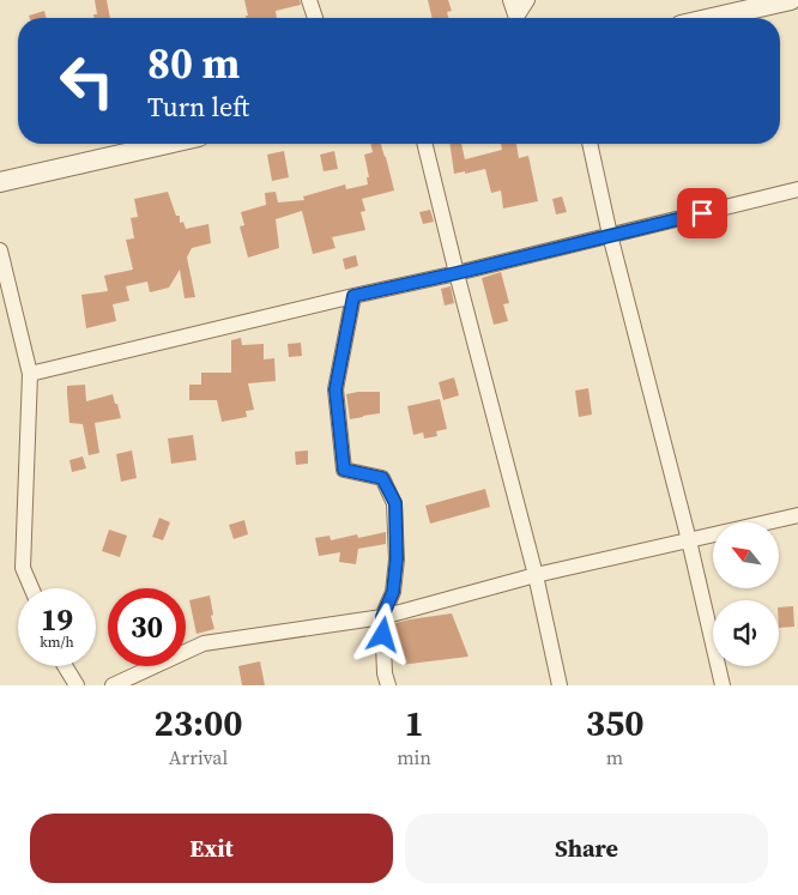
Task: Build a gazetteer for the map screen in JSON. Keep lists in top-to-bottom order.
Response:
{
  "north": "top left",
  "page": {
    "turn": ["80 m", "Turn left"],
    "speed": "19 km/h",
    "limit": "30",
    "eta": [
      "23:00",
      "Arrival",
      "1",
      "min",
      "350",
      "m"
    ],
    "buttons": ["Exit", "Share"]
  }
}
